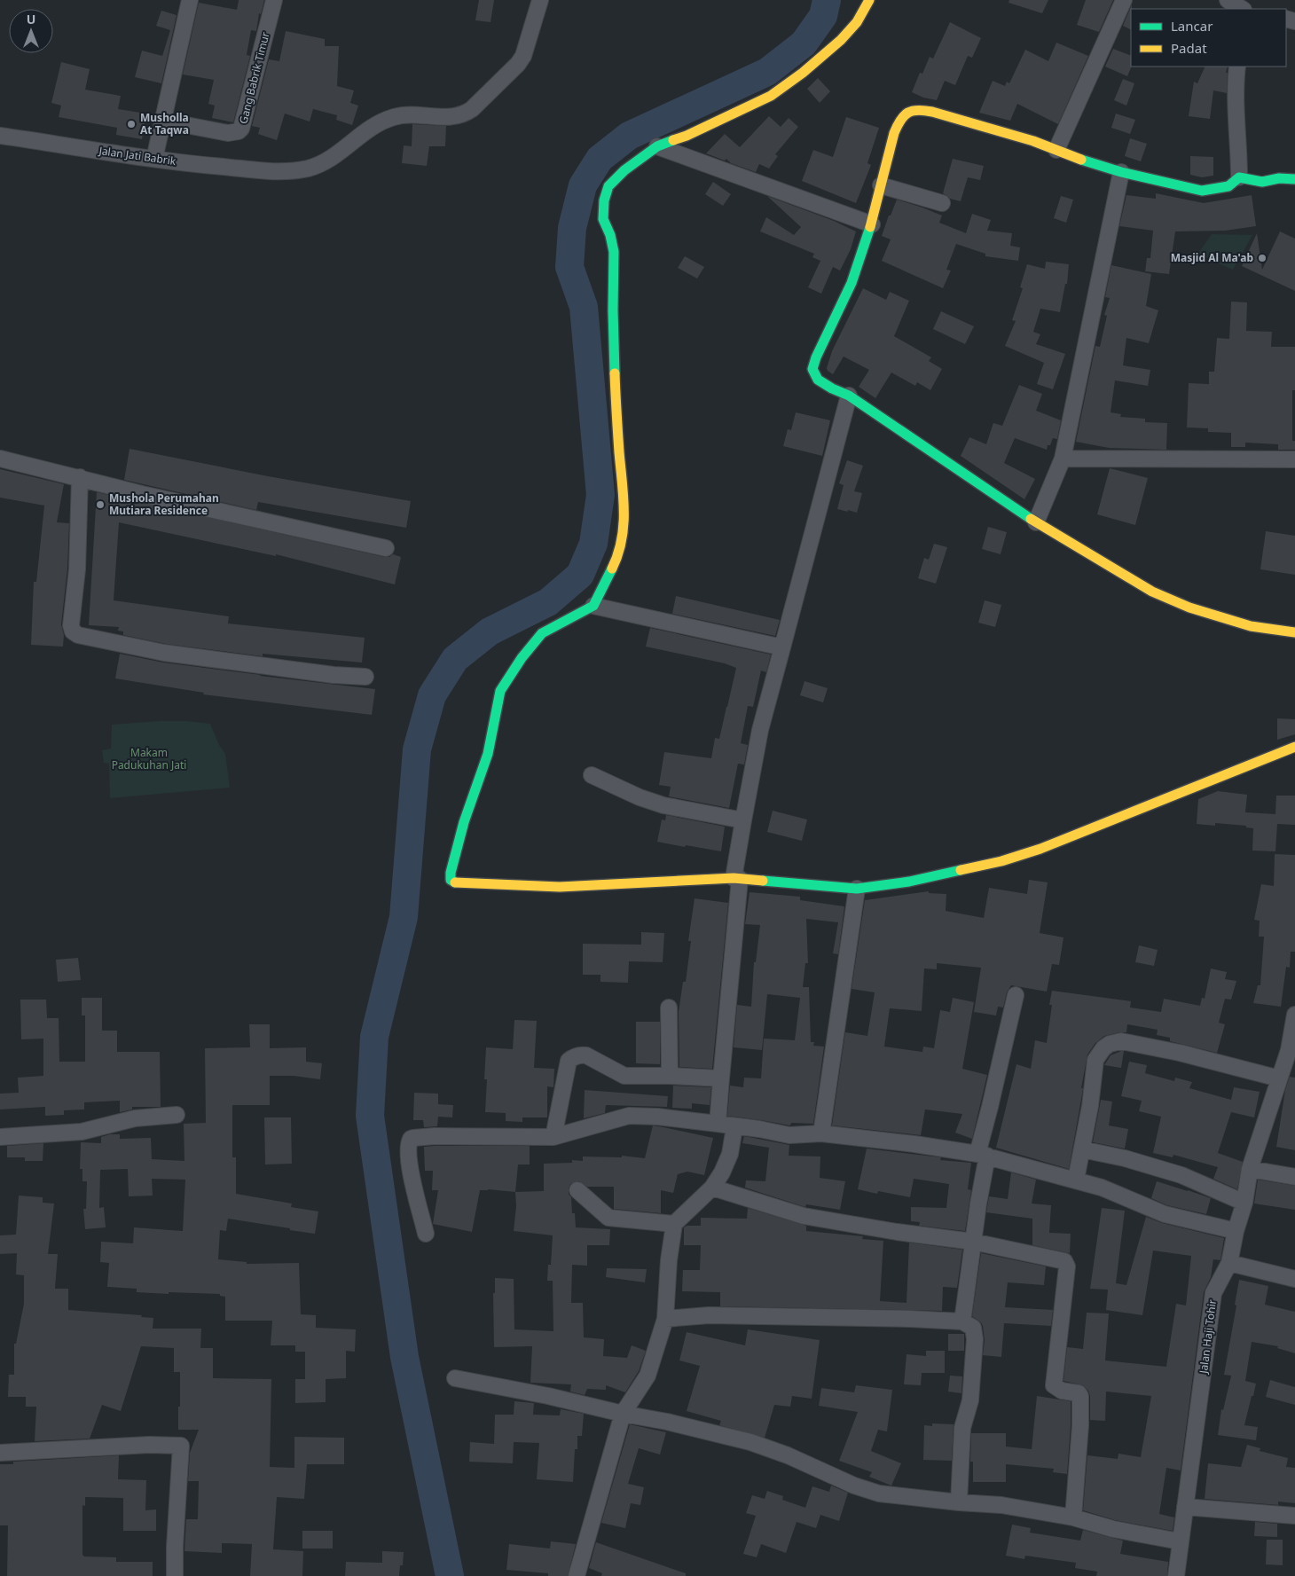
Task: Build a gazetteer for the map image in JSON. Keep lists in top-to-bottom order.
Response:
{
  "streets": {
    "street": ["Gang Babrik Timur", "Jalan Jati Babrik", "Jalan Haji Tohir"]
  },
  "parks": ["Makam Padukuhan Jati"],
  "places": ["Musholla At Taqwa", "Masjid Al Ma'ab", "Mushola Perumahan Mutiara Residence"],
  "legend": ["Lancar", "Padat"],
  "north": "top"
}
